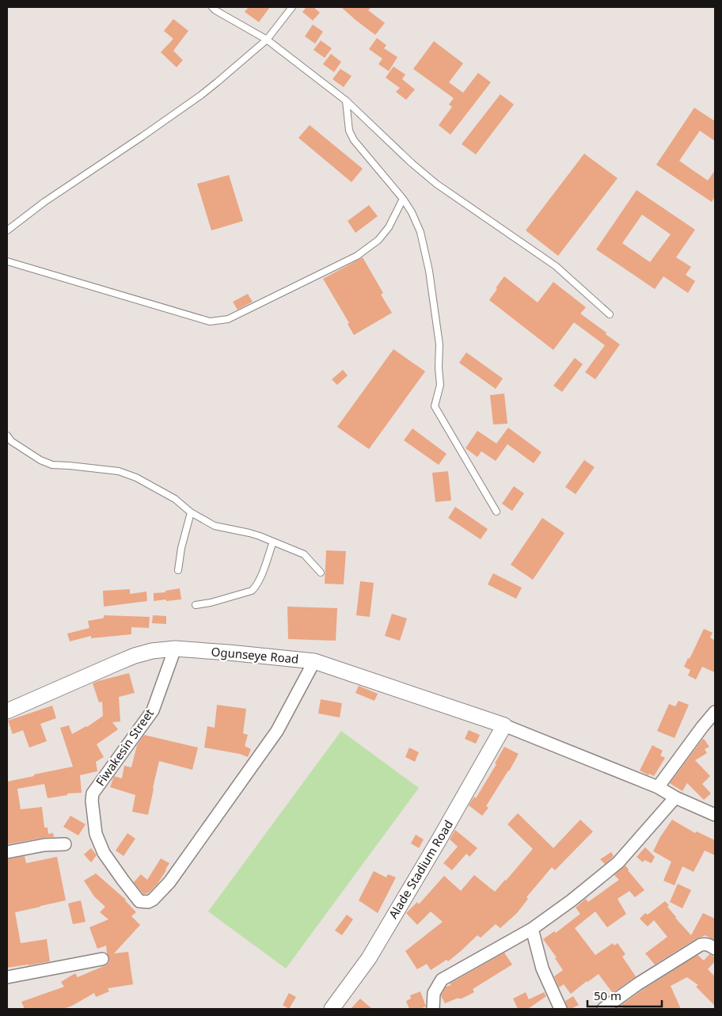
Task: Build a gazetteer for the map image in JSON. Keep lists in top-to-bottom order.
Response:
{
  "streets": {
    "street": ["Ogunseye Road", "Fiwakesin Street", "Alade Stadium Road"]
  },
  "crossings": [
    ["Ogunseye Road", "Fiwakesin Street"],
    ["Ogunseye Road", "Alade Stadium Road"]
  ],
  "scale_bar": "50 m"
}
